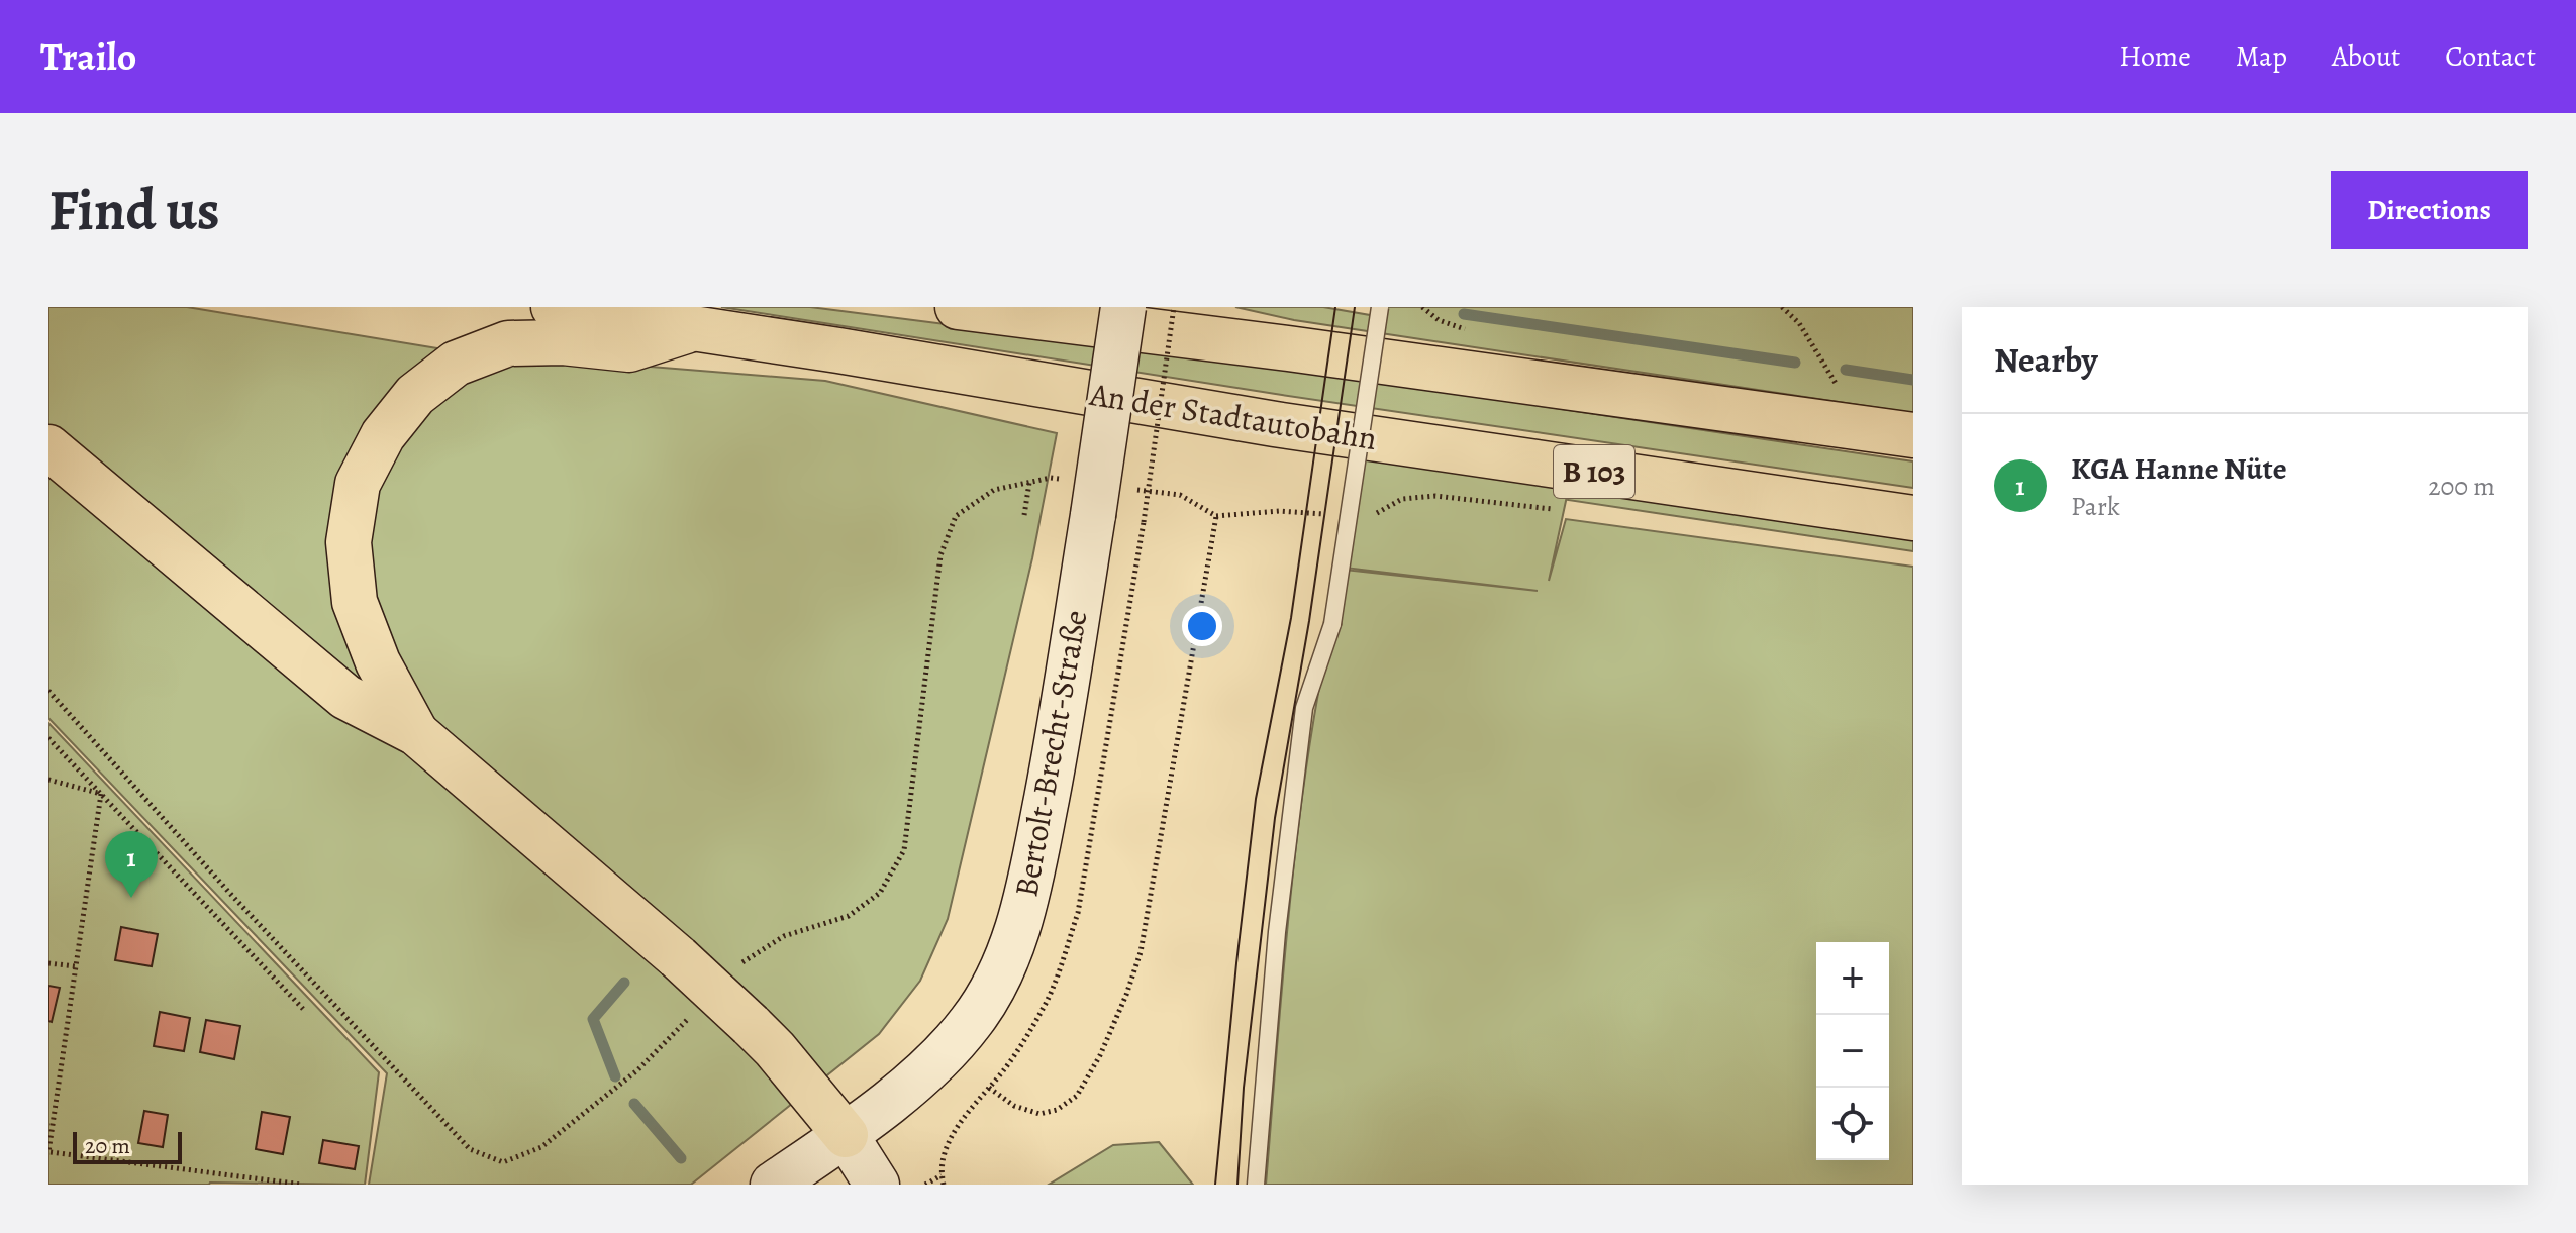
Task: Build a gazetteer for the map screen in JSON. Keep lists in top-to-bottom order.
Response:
{
  "streets": {
    "highway": ["An der Stadtautobahn", "B 103"],
    "main road": ["Bertolt-Brecht-Straße"]
  },
  "scale_bar": "20 m",
  "page": {
    "header": "Trailo",
    "nav": [
      "Home",
      "Map",
      "About",
      "Contact"
    ],
    "buttons": "Directions",
    "title": "Find us",
    "heading": "Nearby",
    "list": [
      {
        "mark": "1",
        "name": "KGA Hanne Nüte",
        "note": "Park",
        "value": "200 m"
      }
    ],
    "pins": "1",
    "map_buttons": ["+", "−"],
    "scale": "20 m"
  }
}
